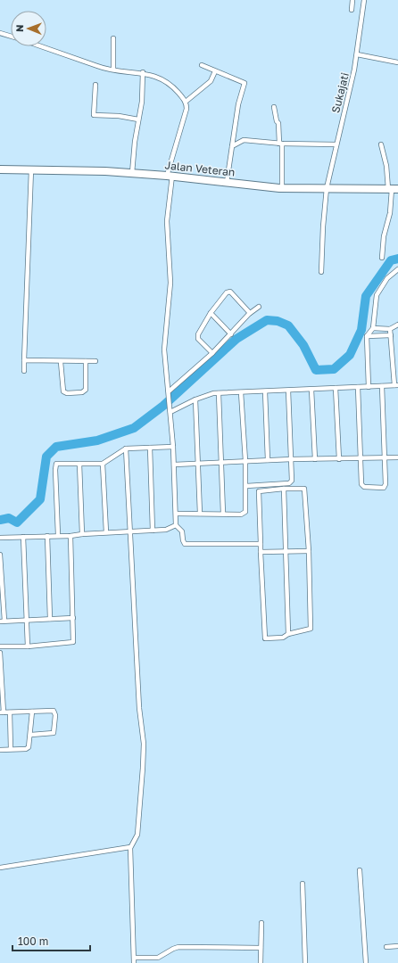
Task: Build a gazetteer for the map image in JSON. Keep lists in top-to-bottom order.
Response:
{
  "streets": {
    "highway": ["Jalan Veteran"],
    "street": ["Sukajati"]
  },
  "crossings": [
    ["Sukajati", "Jalan Veteran"]
  ],
  "scale_bar": "100 m",
  "north": "left"
}
